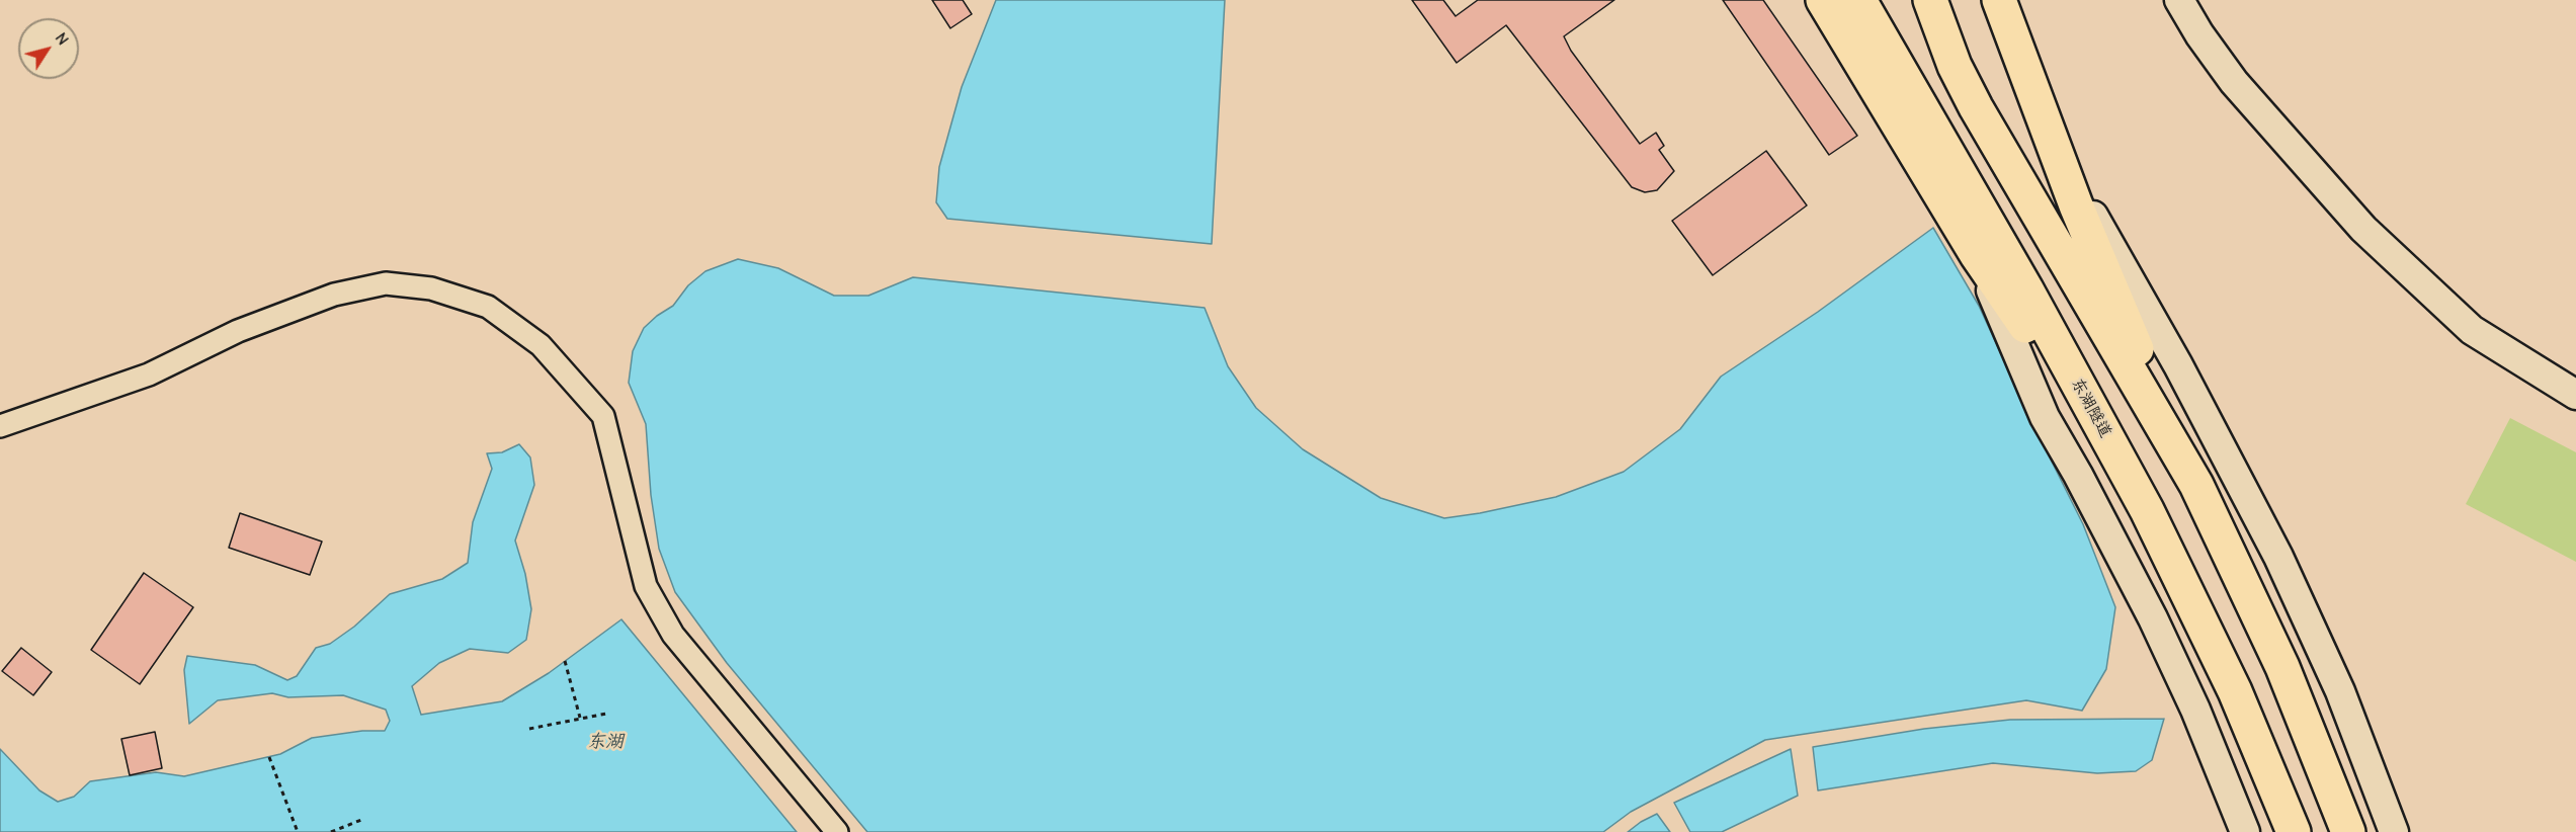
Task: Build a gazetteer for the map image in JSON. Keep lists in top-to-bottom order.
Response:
{
  "streets": {
    "highway": ["东湖隧道"]
  },
  "water": ["东湖"],
  "north": "top right"
}
